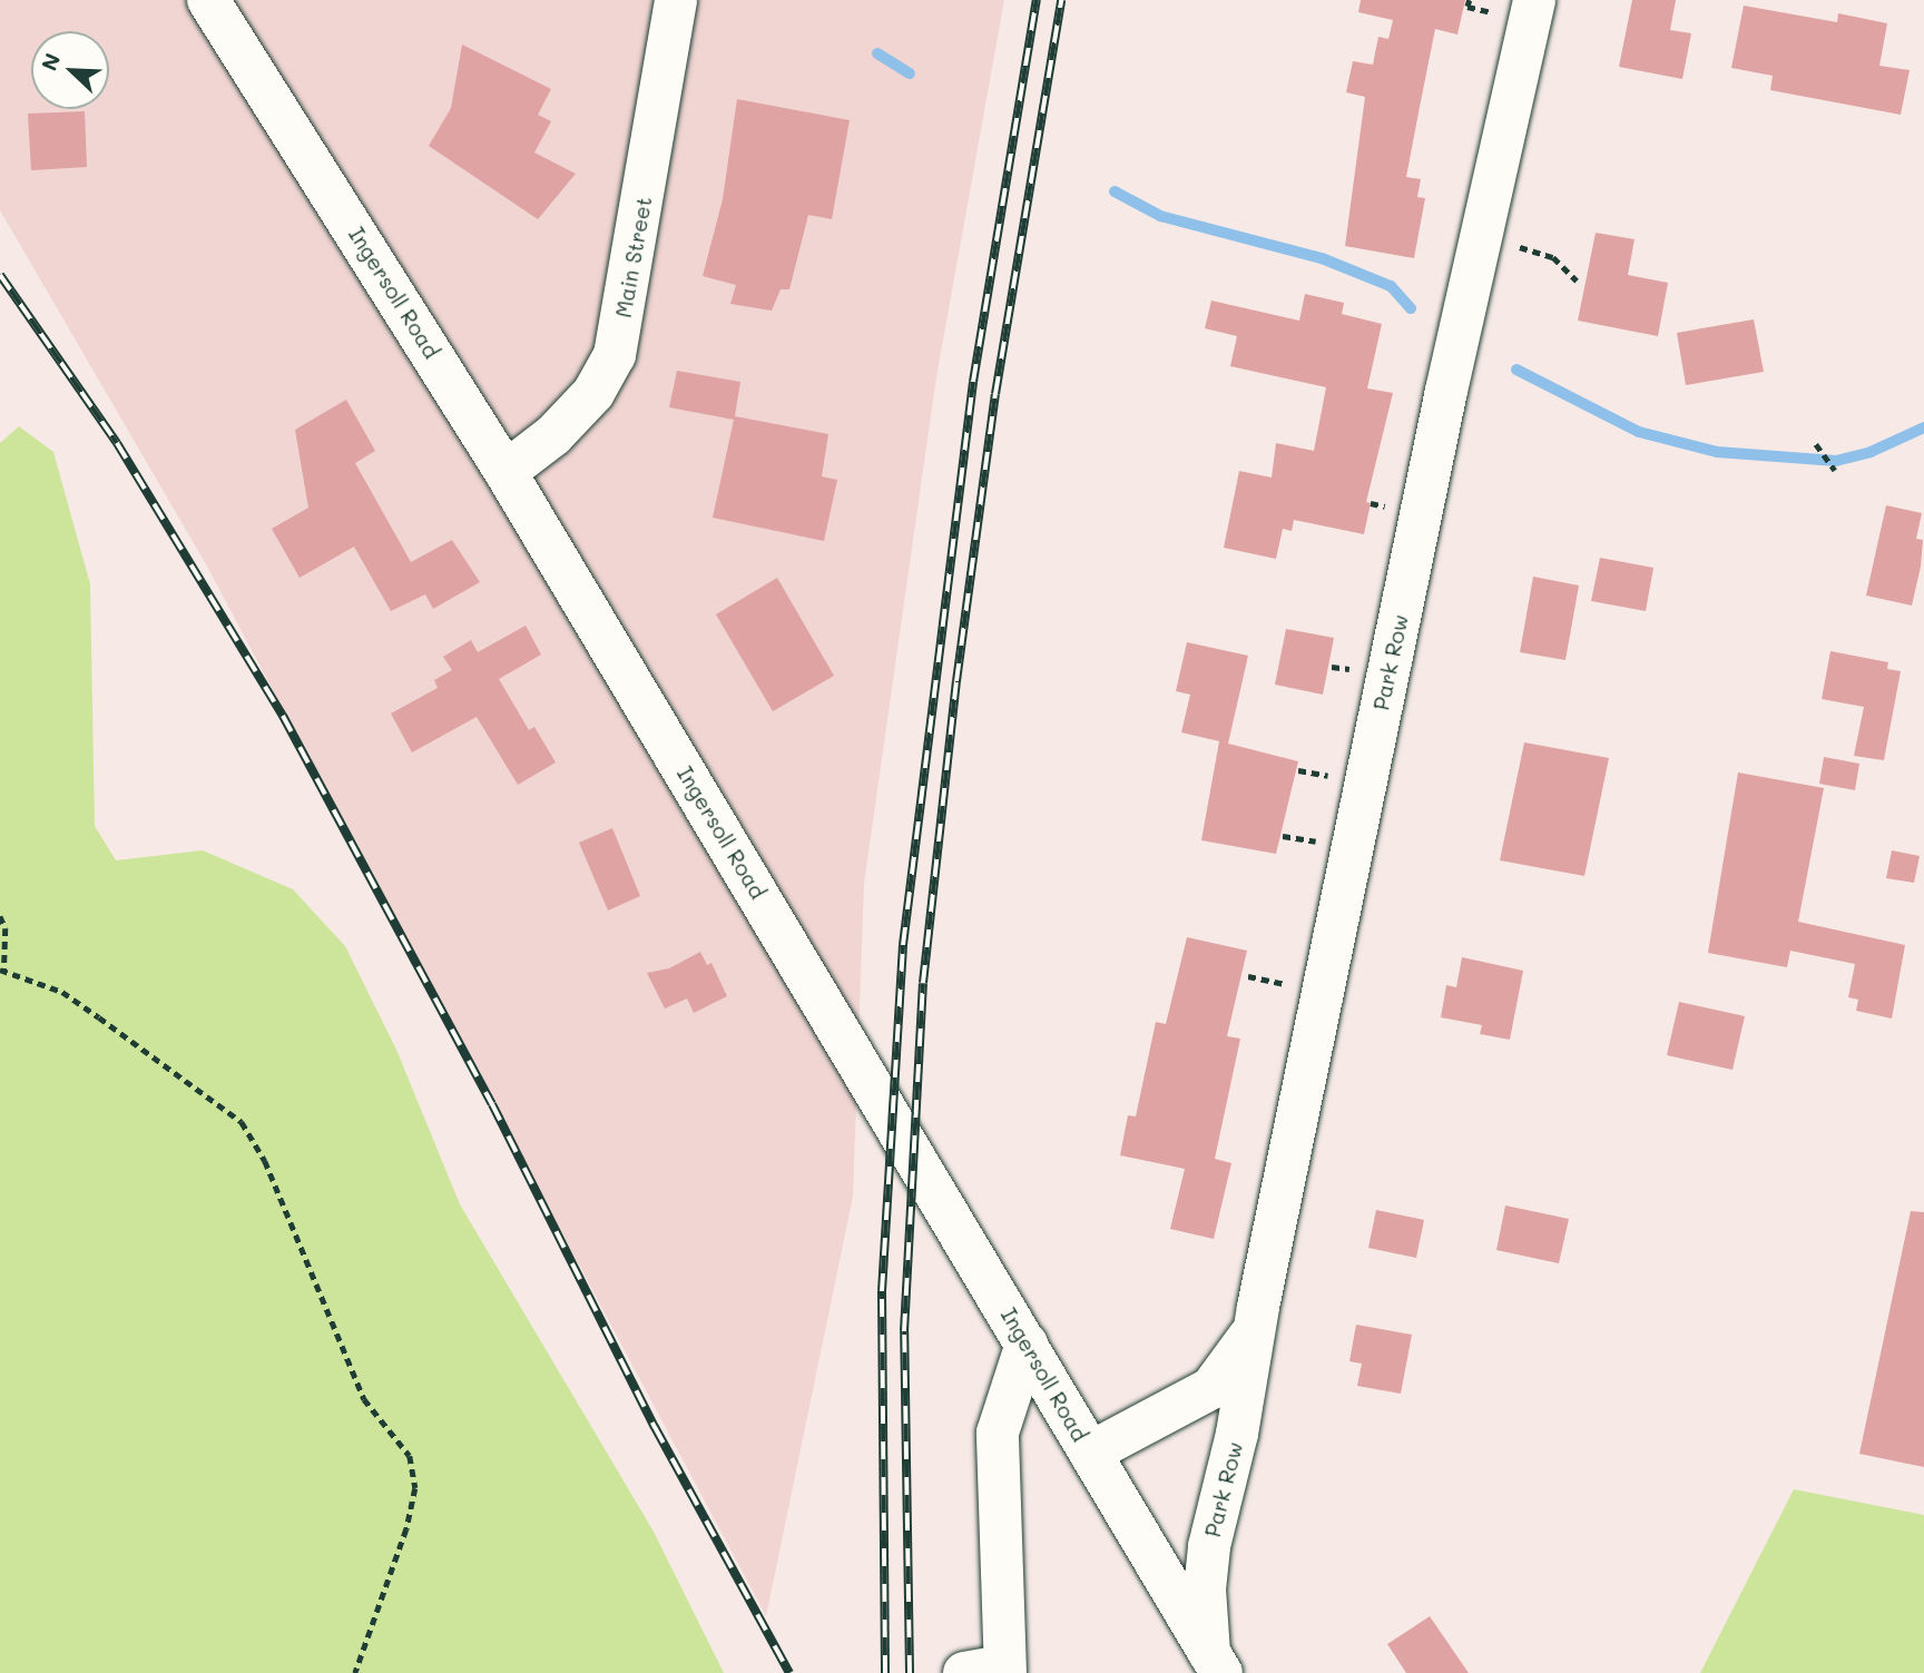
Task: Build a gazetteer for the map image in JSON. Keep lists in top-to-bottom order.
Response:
{
  "streets": {
    "main road": ["Main Street", "Ingersoll Road", "Park Row"]
  },
  "crossings": [
    ["Main Street", "Ingersoll Road"],
    ["Ingersoll Road", "Park Row"]
  ],
  "north": "top left"
}
